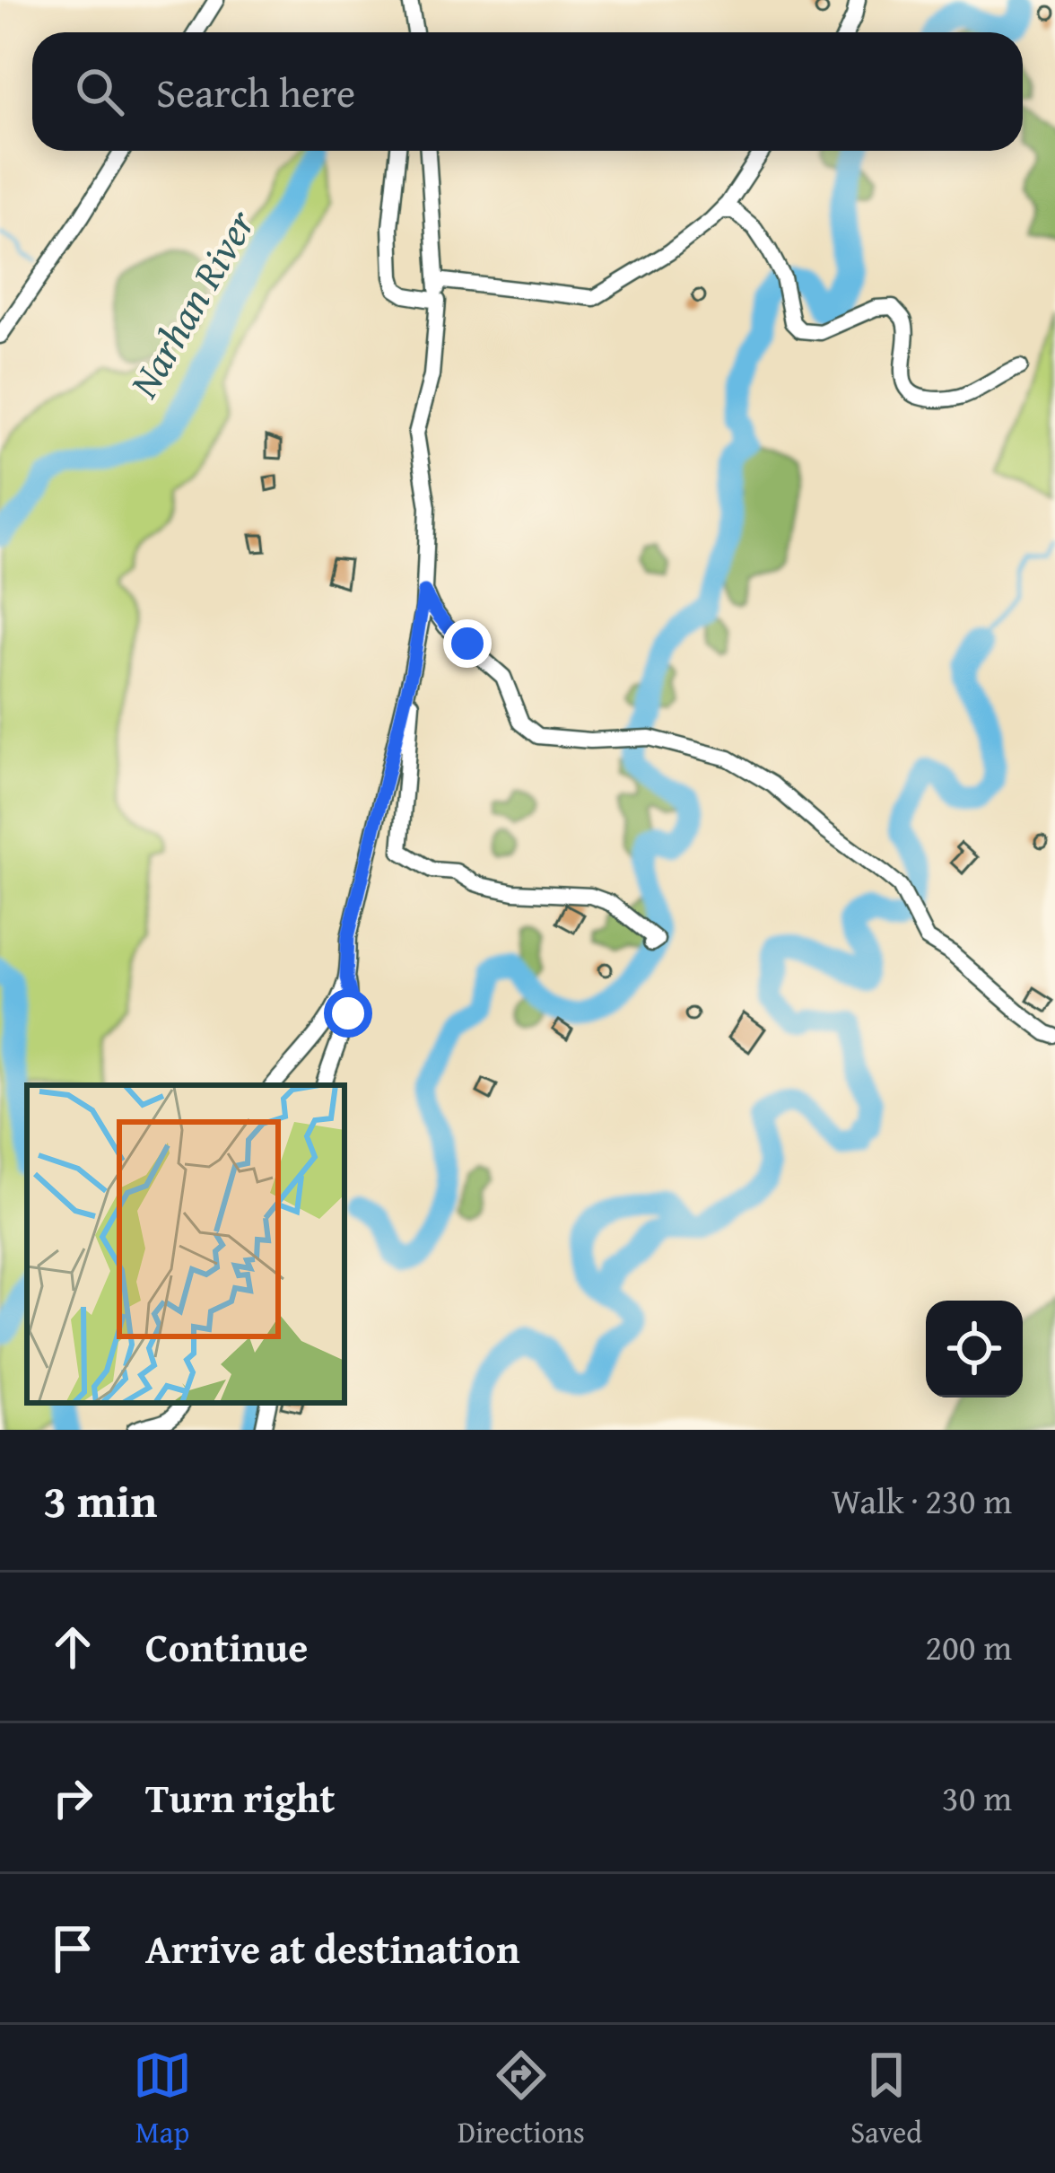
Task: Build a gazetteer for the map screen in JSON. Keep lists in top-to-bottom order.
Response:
{
  "water": ["Narhan River"],
  "page": {
    "search": "Search here",
    "heading": ["3 min", "Walk · 230 m"],
    "list": [
      ["Continue", "200 m"],
      ["Turn right", "30 m"],
      "Arrive at destination"
    ],
    "nav": ["Map", "Directions", "Saved"]
  }
}
